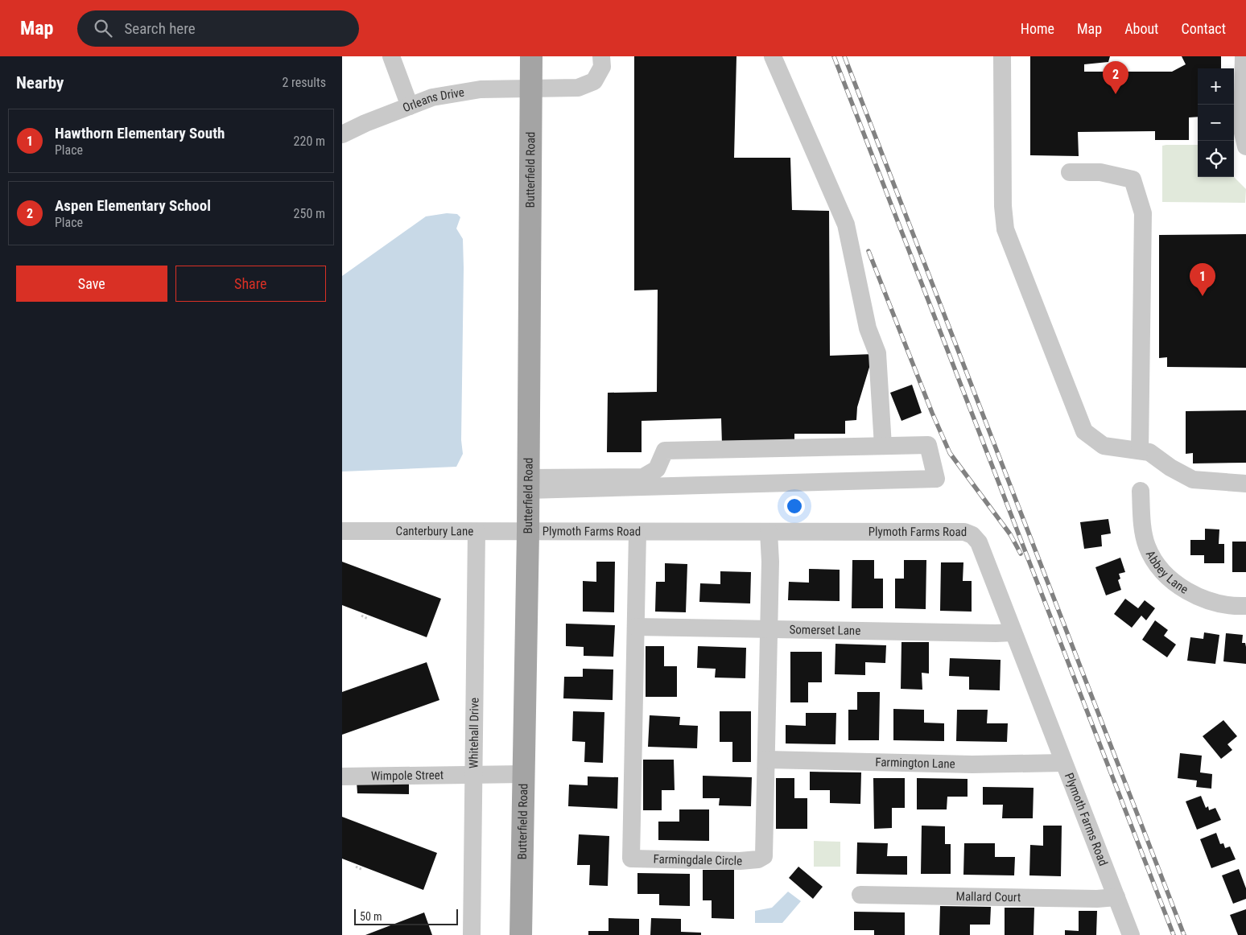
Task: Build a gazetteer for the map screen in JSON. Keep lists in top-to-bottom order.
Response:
{
  "streets": {
    "main road": ["Butterfield Road"],
    "street": [
      "Orleans Drive",
      "Canterbury Lane",
      "Plymoth Farms Road",
      "Abbey Lane",
      "Somerset Lane",
      "Whitehall Drive",
      "Farmington Lane",
      "Wimpole Street",
      "Farmingdale Circle",
      "Mallard Court"
    ]
  },
  "crossings": [
    ["Orleans Drive", "Butterfield Road"],
    ["Butterfield Road", "Canterbury Lane"],
    ["Butterfield Road", "Plymoth Farms Road"],
    ["Butterfield Road", "Wimpole Street"],
    ["Canterbury Lane", "Plymoth Farms Road"],
    ["Canterbury Lane", "Whitehall Drive"],
    ["Plymoth Farms Road", "Somerset Lane"],
    ["Plymoth Farms Road", "Farmington Lane"],
    ["Plymoth Farms Road", "Farmingdale Circle"],
    ["Plymoth Farms Road", "Mallard Court"],
    ["Somerset Lane", "Farmingdale Circle"],
    ["Whitehall Drive", "Wimpole Street"],
    ["Farmington Lane", "Farmingdale Circle"]
  ],
  "scale_bar": "50 m",
  "page": {
    "header": "Map",
    "search": "Search here",
    "nav": [
      "Home",
      "Map",
      "About",
      "Contact"
    ],
    "heading": ["Nearby", "2 results"],
    "pins": ["2", "1"],
    "map_buttons": ["+", "−"],
    "list": [
      {
        "mark": "1",
        "name": "Hawthorn Elementary South",
        "note": "Place",
        "value": "220 m"
      },
      {
        "mark": "2",
        "name": "Aspen Elementary School",
        "note": "Place",
        "value": "250 m"
      }
    ],
    "buttons": ["Save", "Share"],
    "scale": "50 m"
  }
}
